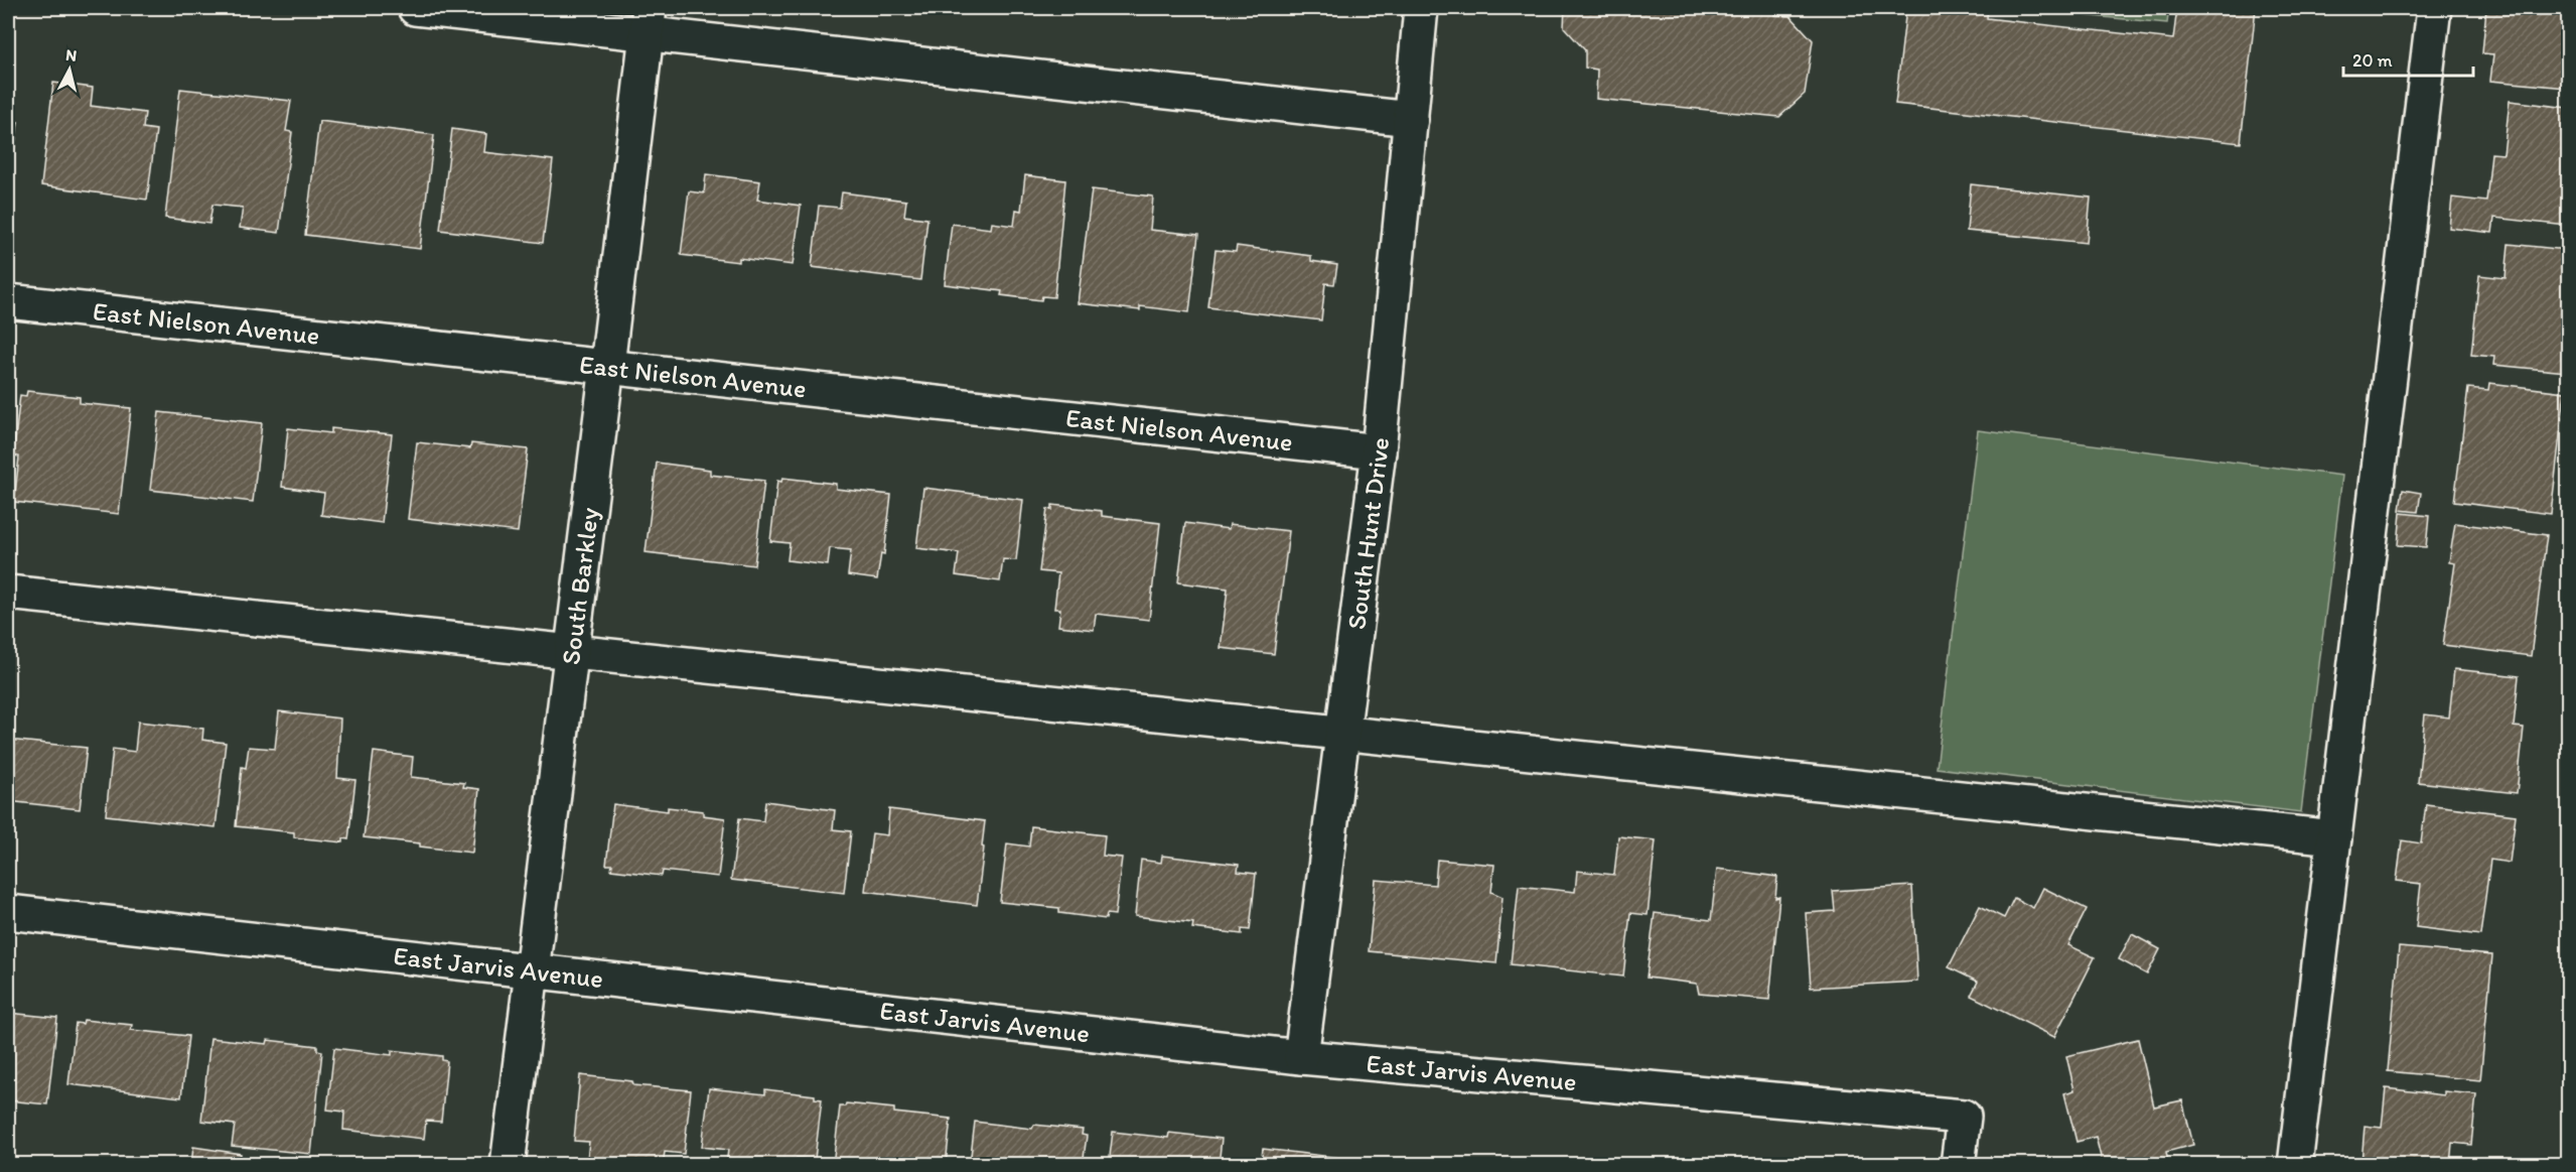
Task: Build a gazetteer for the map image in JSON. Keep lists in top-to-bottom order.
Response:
{
  "streets": {
    "street": [
      "East Nielson Avenue",
      "South Hunt Drive",
      "South Barkley",
      "East Jarvis Avenue"
    ]
  },
  "crossings": [
    ["East Nielson Avenue", "South Hunt Drive"],
    ["East Nielson Avenue", "South Barkley"],
    ["South Hunt Drive", "East Jarvis Avenue"],
    ["South Barkley", "East Jarvis Avenue"]
  ],
  "scale_bar": "20 m",
  "north": "top"
}
